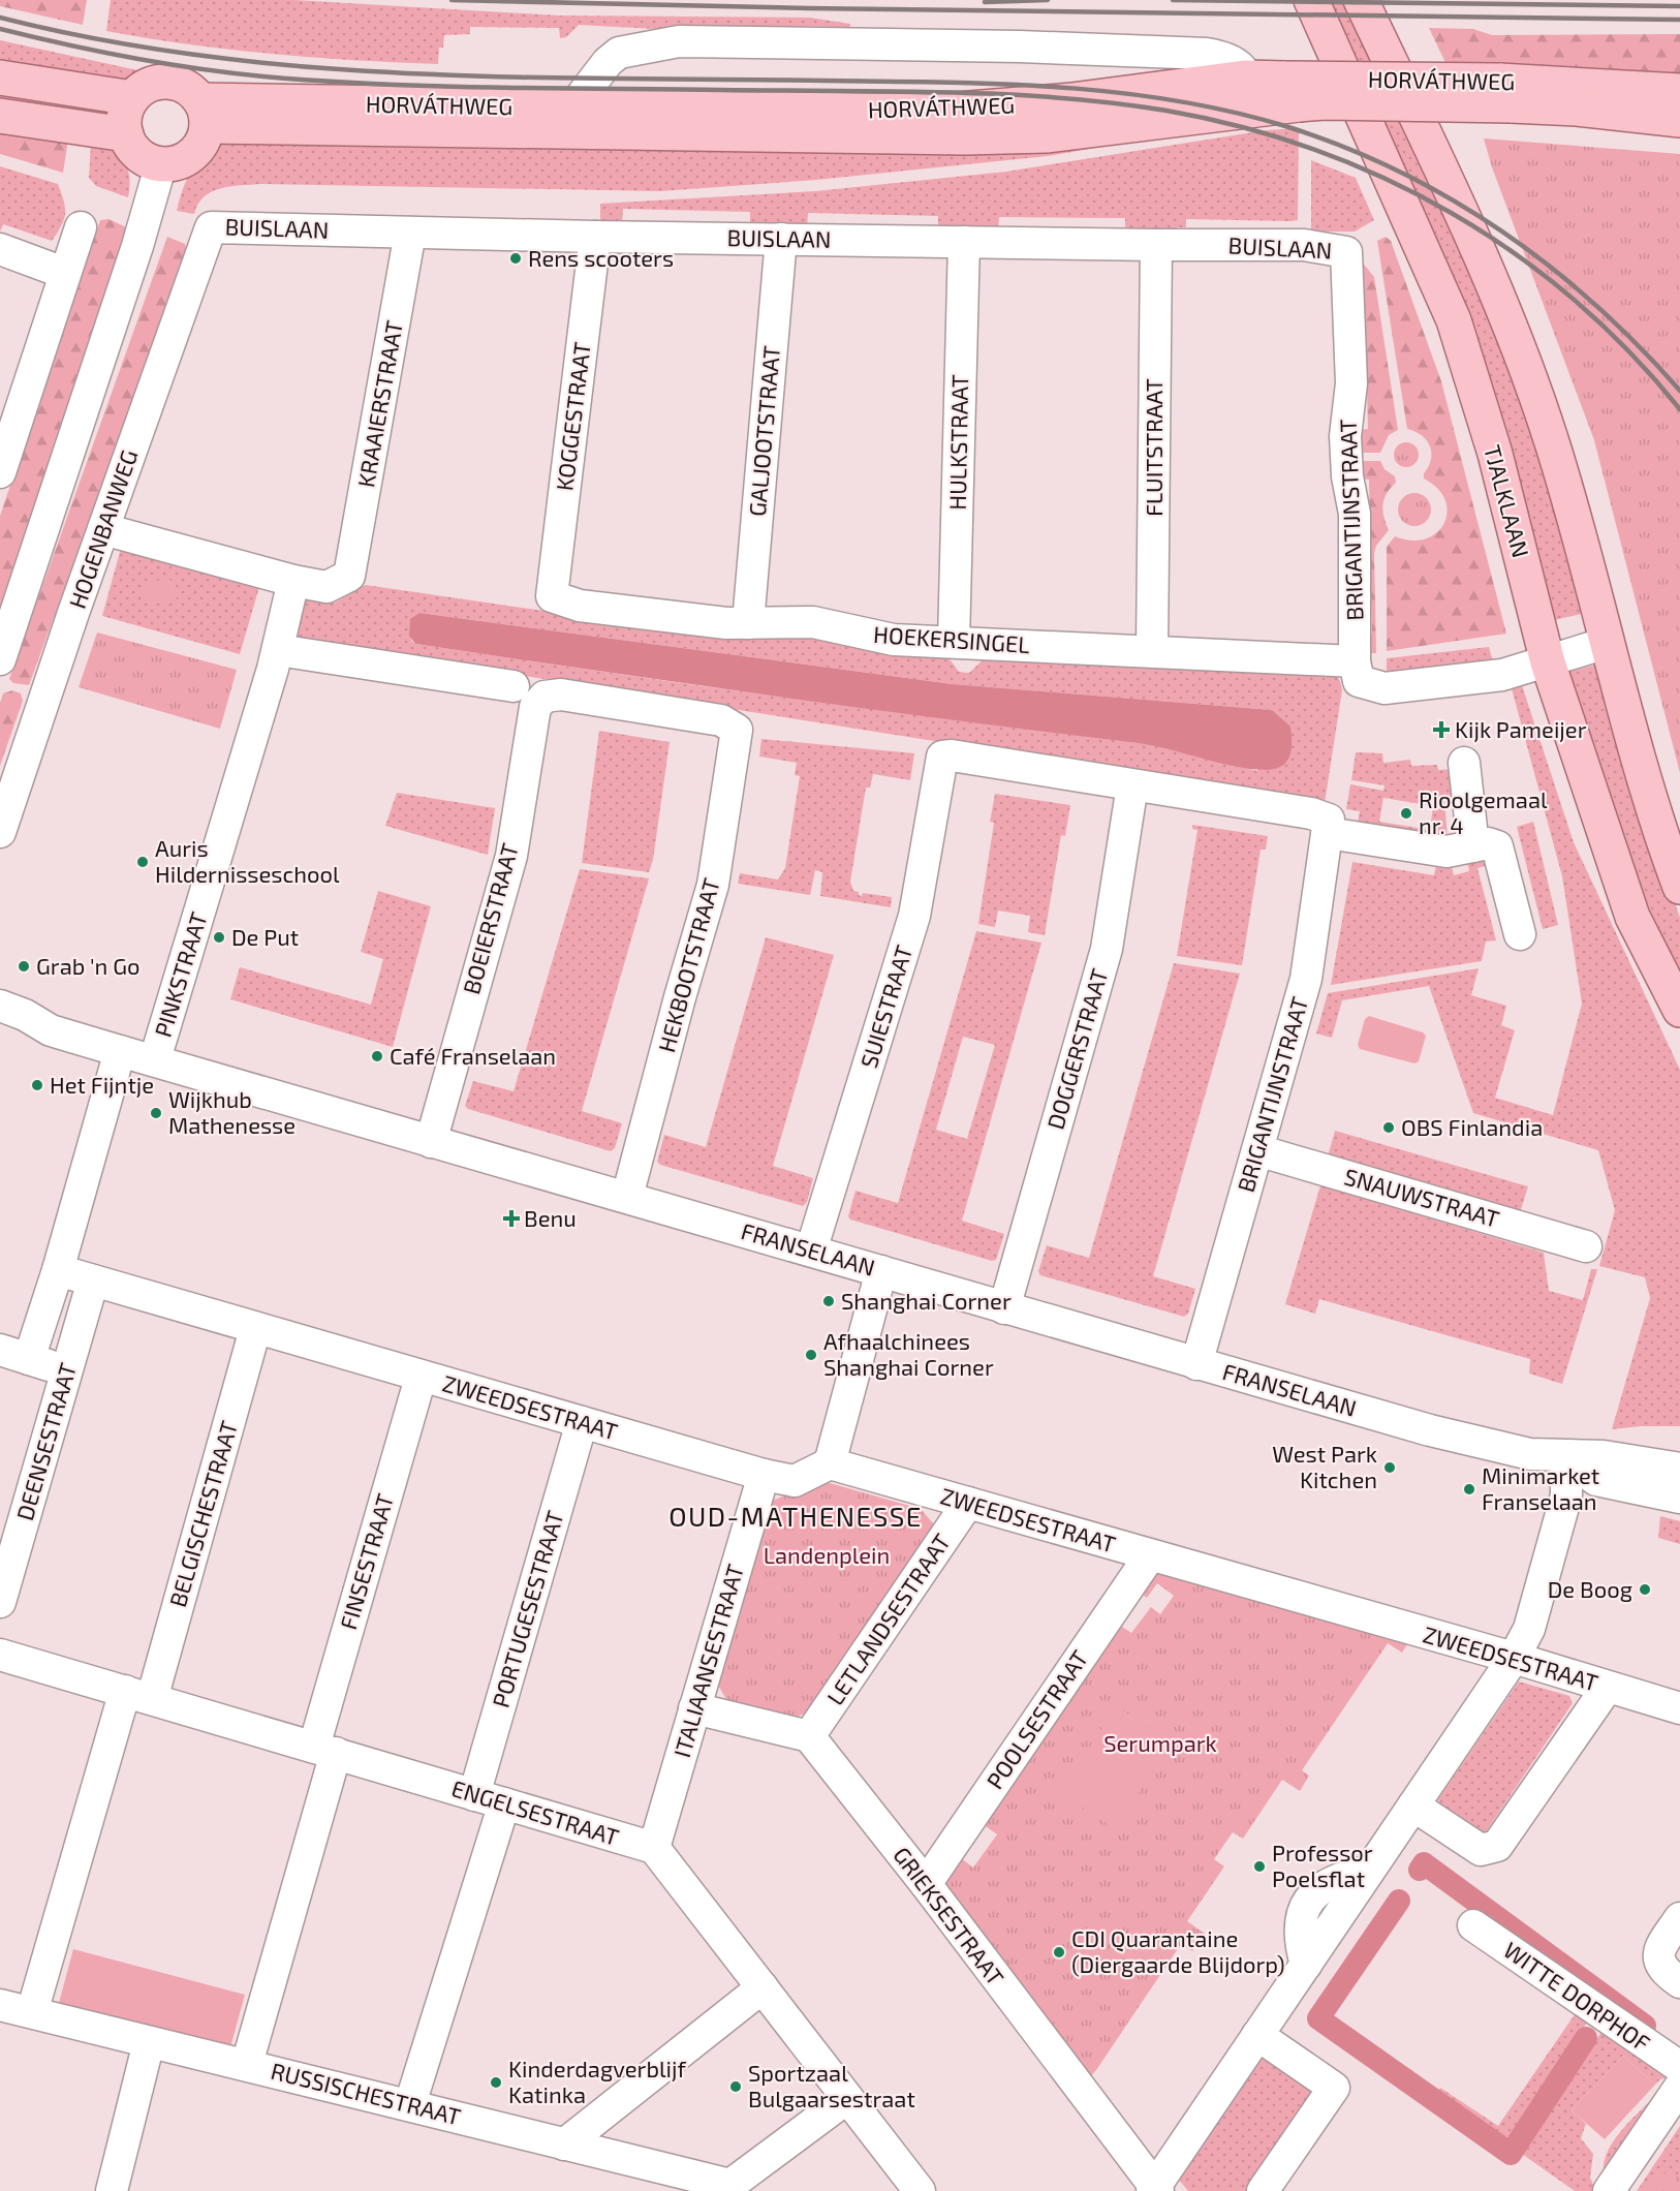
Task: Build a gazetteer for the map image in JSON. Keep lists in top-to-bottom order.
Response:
{
  "streets": {
    "main road": ["HORVÁTHWEG", "TJALKLAAN"],
    "street": [
      "BUISLAAN",
      "KRAAIERSTRAAT",
      "KOGGESTRAAT",
      "GALJOOTSTRAAT",
      "HULKSTRAAT",
      "FLUITSTRAAT",
      "BRIGANTIJNSTRAAT",
      "HOGENBANWEG",
      "HOEKERSINGEL",
      "BOEIERSTRAAT",
      "HEKBOOTSTRAAT",
      "PINKSTRAAT",
      "SUIESTRAAT",
      "DOGGERSTRAAT",
      "SNAUWSTRAAT",
      "FRANSELAAN",
      "ZWEEDSESTRAAT",
      "DEENSESTRAAT",
      "BELGISCHESTRAAT",
      "FINSESTRAAT",
      "PORTUGESESTRAAT",
      "LETLANDSESTRAAT",
      "ITALIAANSESTRAAT",
      "POOLSESTRAAT",
      "ENGELSESTRAAT",
      "GRIEKSESTRAAT",
      "WITTE DORPHOF",
      "RUSSISCHESTRAAT"
    ]
  },
  "crossings": [
    ["BUISLAAN", "KRAAIERSTRAAT"],
    ["BUISLAAN", "KOGGESTRAAT"],
    ["BUISLAAN", "GALJOOTSTRAAT"],
    ["BUISLAAN", "HULKSTRAAT"],
    ["BUISLAAN", "FLUITSTRAAT"],
    ["BUISLAAN", "BRIGANTIJNSTRAAT"],
    ["BUISLAAN", "HOGENBANWEG"],
    ["KRAAIERSTRAAT", "PINKSTRAAT"],
    ["KOGGESTRAAT", "HOEKERSINGEL"],
    ["GALJOOTSTRAAT", "HOEKERSINGEL"],
    ["HULKSTRAAT", "HOEKERSINGEL"],
    ["FLUITSTRAAT", "HOEKERSINGEL"],
    ["BRIGANTIJNSTRAAT", "HOEKERSINGEL"],
    ["BRIGANTIJNSTRAAT", "SNAUWSTRAAT"],
    ["BRIGANTIJNSTRAAT", "FRANSELAAN"],
    ["BOEIERSTRAAT", "HEKBOOTSTRAAT"],
    ["BOEIERSTRAAT", "FRANSELAAN"],
    ["HEKBOOTSTRAAT", "FRANSELAAN"],
    ["PINKSTRAAT", "FRANSELAAN"],
    ["SUIESTRAAT", "DOGGERSTRAAT"],
    ["SUIESTRAAT", "FRANSELAAN"],
    ["DOGGERSTRAAT", "FRANSELAAN"],
    ["FRANSELAAN", "DEENSESTRAAT"],
    ["ZWEEDSESTRAAT", "DEENSESTRAAT"],
    ["ZWEEDSESTRAAT", "BELGISCHESTRAAT"],
    ["ZWEEDSESTRAAT", "FINSESTRAAT"],
    ["ZWEEDSESTRAAT", "PORTUGESESTRAAT"],
    ["ZWEEDSESTRAAT", "LETLANDSESTRAAT"],
    ["ZWEEDSESTRAAT", "ITALIAANSESTRAAT"],
    ["ZWEEDSESTRAAT", "POOLSESTRAAT"],
    ["BELGISCHESTRAAT", "ENGELSESTRAAT"],
    ["BELGISCHESTRAAT", "RUSSISCHESTRAAT"],
    ["FINSESTRAAT", "ENGELSESTRAAT"],
    ["FINSESTRAAT", "RUSSISCHESTRAAT"],
    ["PORTUGESESTRAAT", "ENGELSESTRAAT"],
    ["LETLANDSESTRAAT", "GRIEKSESTRAAT"],
    ["ITALIAANSESTRAAT", "ENGELSESTRAAT"],
    ["POOLSESTRAAT", "GRIEKSESTRAAT"]
  ],
  "districts": ["OUD-MATHENESSE"],
  "parks": ["Landenplein", "Serumpark"],
  "places": {
    "other": [
      "Rens scooters",
      "Rioolgemaal nr. 4",
      "Auris Hildernisseschool",
      "De Put",
      "Grab 'n Go",
      "Café Franselaan",
      "Het Fijntje",
      "Wijkhub Mathenesse",
      "OBS Finlandia",
      "Shanghai Corner",
      "Afhaalchinees Shanghai Corner",
      "West Park Kitchen",
      "Minimarket Franselaan",
      "De Boog",
      "Professor Poelsflat",
      "CDI Quarantaine (Diergaarde Blijdorp)",
      "Kinderdagverblijf Katinka",
      "Sportzaal Bulgaarsestraat"
    ],
    "health": ["Kijk Pameijer", "Benu"]
  }
}
